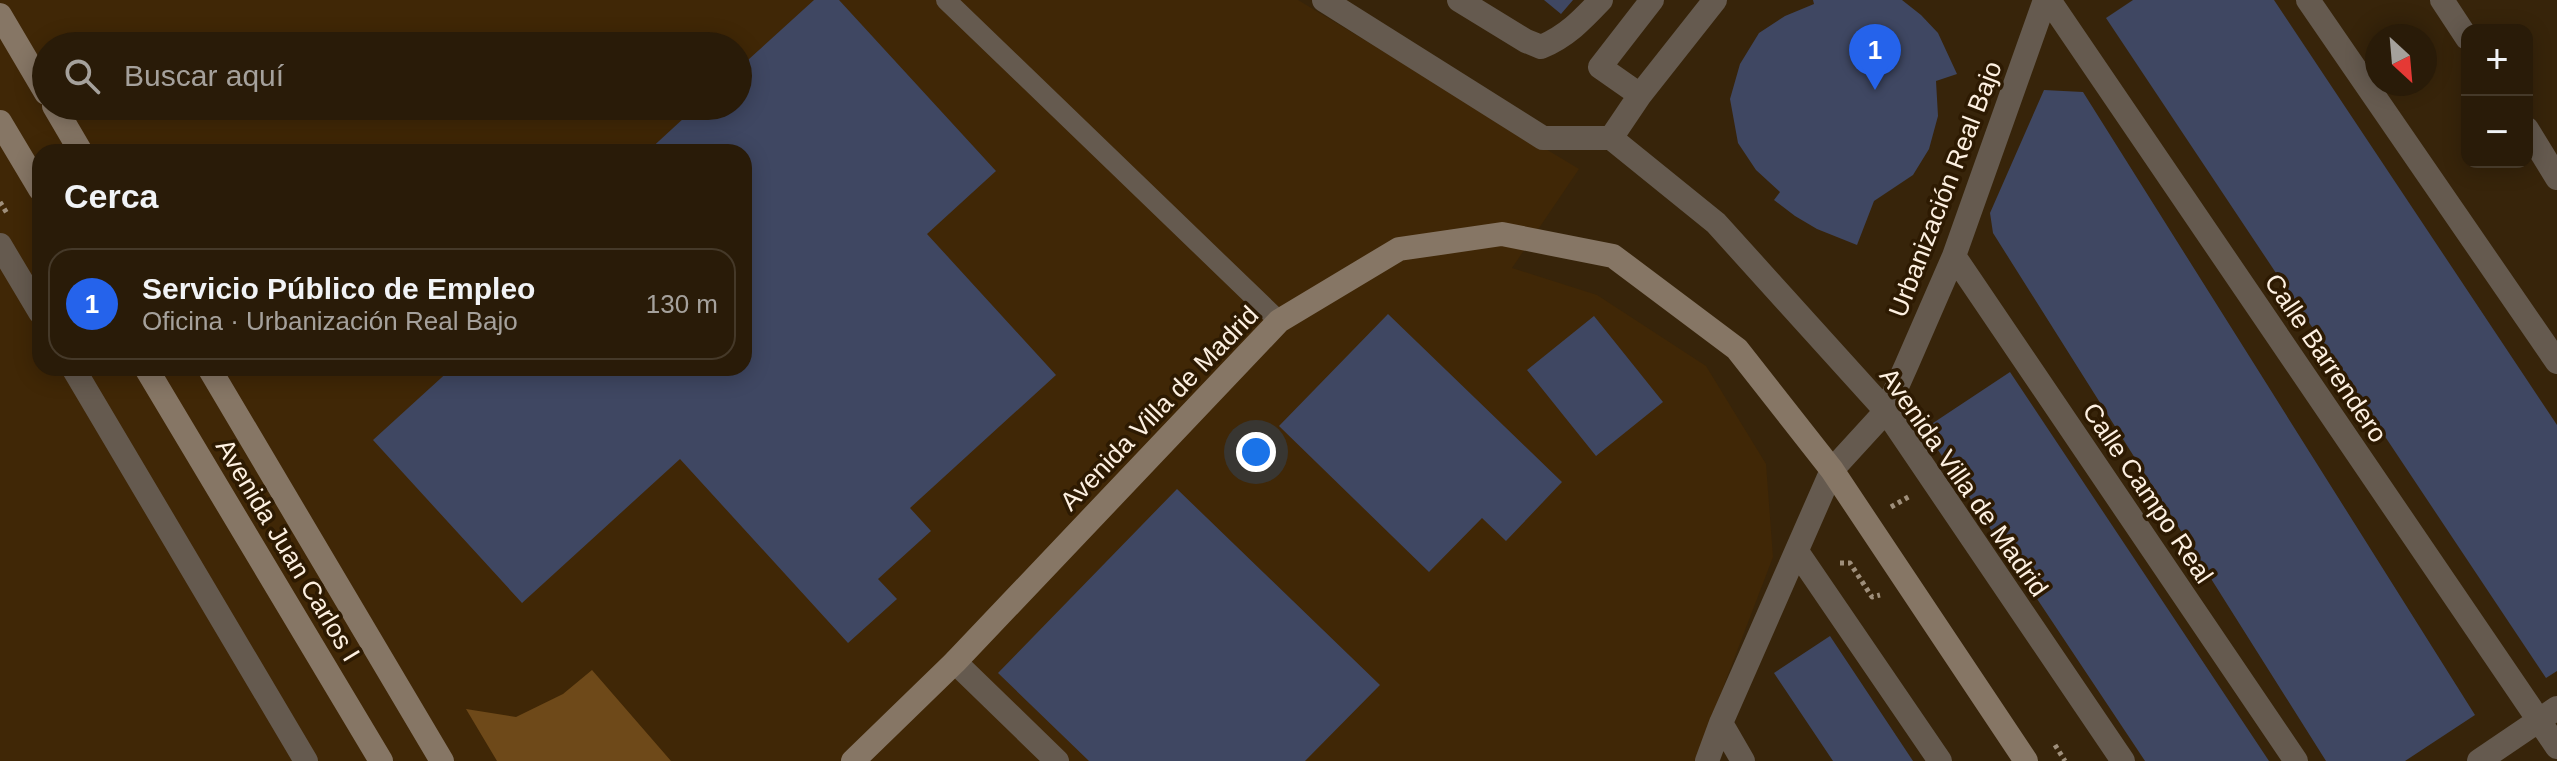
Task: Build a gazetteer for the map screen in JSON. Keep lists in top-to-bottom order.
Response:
{
  "streets": {
    "street": [
      "Urbanización Real Bajo",
      "Calle Barrendero",
      "Avenida Villa de Madrid",
      "Calle Campo Real",
      "Avenida Juan Carlos I"
    ]
  },
  "crossings": [
    ["Urbanización Real Bajo", "Calle Barrendero"],
    ["Urbanización Real Bajo", "Avenida Villa de Madrid"],
    ["Urbanización Real Bajo", "Calle Campo Real"]
  ],
  "north": "bottom right",
  "page": {
    "map_buttons": ["+", "−"],
    "pins": "1",
    "search": "Buscar aquí",
    "heading": "Cerca",
    "list": [
      {
        "mark": "1",
        "name": "Servicio Público de Empleo",
        "note": "Oficina · Urbanización Real Bajo",
        "value": "130 m"
      }
    ]
  }
}
